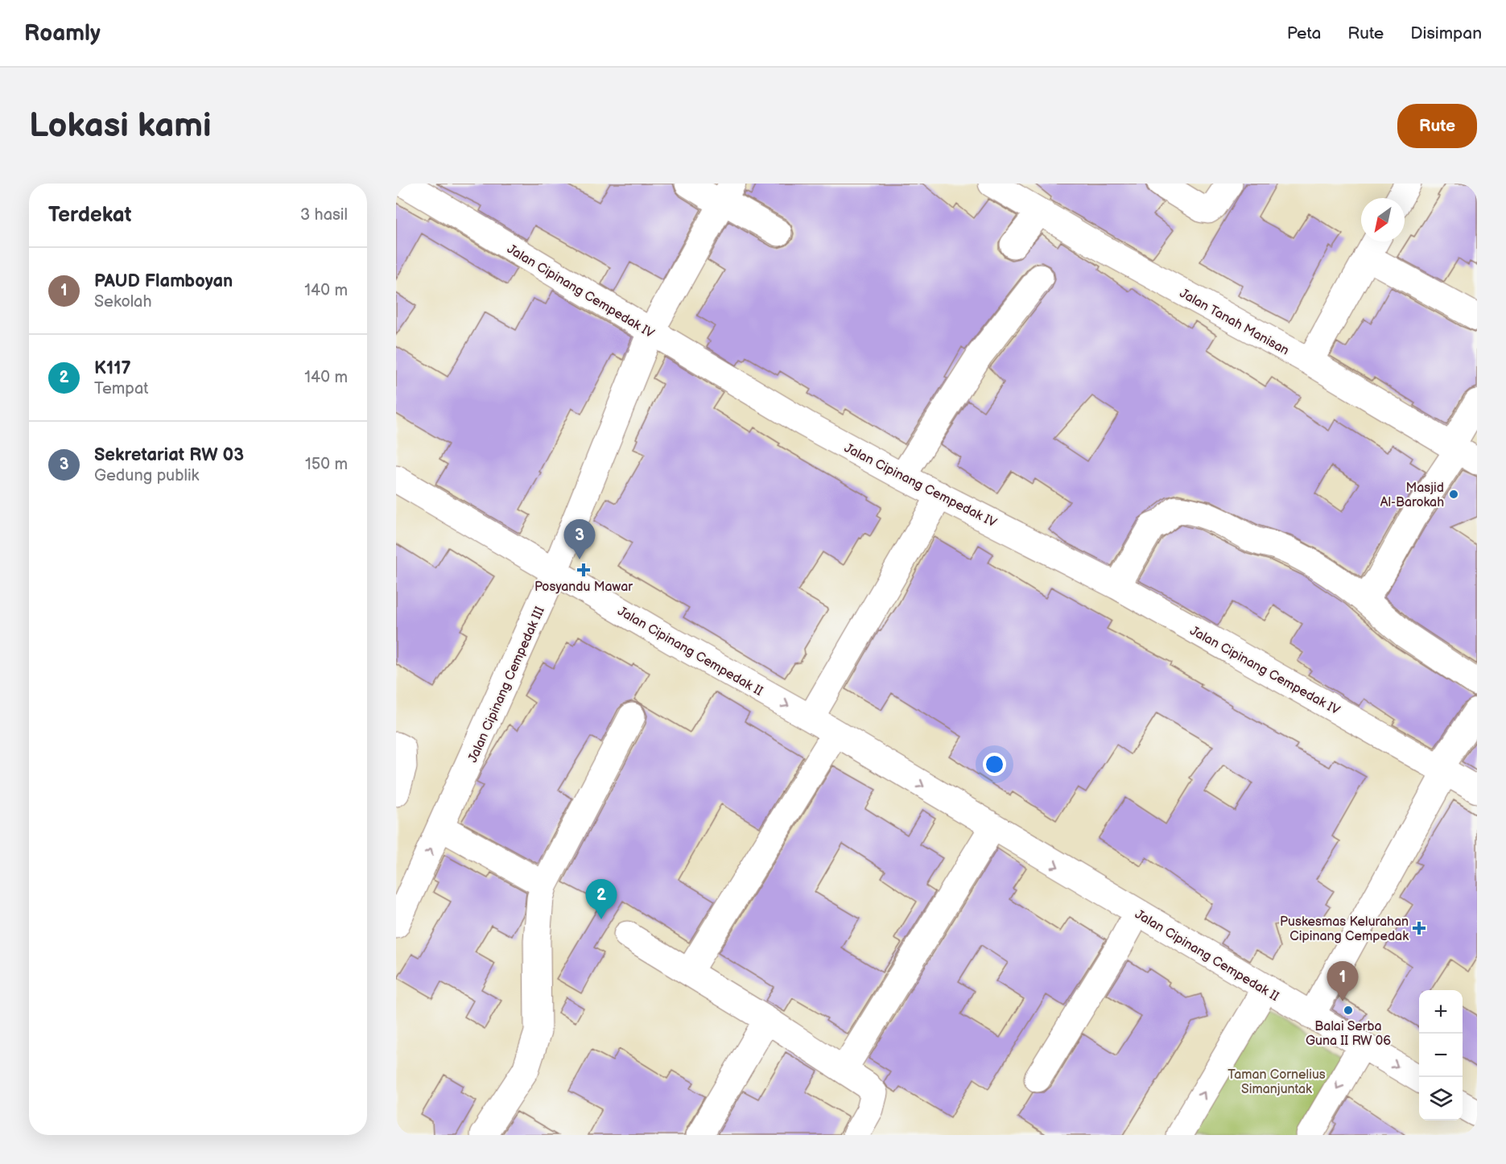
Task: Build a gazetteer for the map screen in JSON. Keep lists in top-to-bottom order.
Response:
{
  "streets": {
    "street": [
      "Jalan Cipinang Cempedak IV",
      "Jalan Tanah Manisan",
      "Jalan Cipinang Cempedak II",
      "Jalan Cipinang Cempedak III"
    ]
  },
  "crossings": [
    ["Jalan Cipinang Cempedak IV", "Jalan Cipinang Cempedak III"],
    ["Jalan Cipinang Cempedak II", "Jalan Cipinang Cempedak III"]
  ],
  "one_way": ["Jalan Cipinang Cempedak II"],
  "parks": ["Taman Cornelius Simanjuntak"],
  "places": {
    "other": ["Masjid Al-Barokah", "Balai Serba Guna II RW 06"],
    "health": ["Posyandu Mawar", "Puskesmas Kelurahan Cipinang Cempedak"]
  },
  "north": "bottom left",
  "page": {
    "header": "Roamly",
    "nav": ["Peta", "Rute", "Disimpan"],
    "buttons": "Rute",
    "title": "Lokasi kami",
    "heading": ["Terdekat", "3 hasil"],
    "list": [
      {
        "mark": "1",
        "name": "PAUD Flamboyan",
        "note": "Sekolah",
        "value": "140 m"
      },
      {
        "mark": "2",
        "name": "K117",
        "note": "Tempat",
        "value": "140 m"
      },
      {
        "mark": "3",
        "name": "Sekretariat RW 03",
        "note": "Gedung publik",
        "value": "150 m"
      }
    ],
    "pins": ["3", "2", "1"],
    "map_buttons": ["+", "−"]
  }
}
